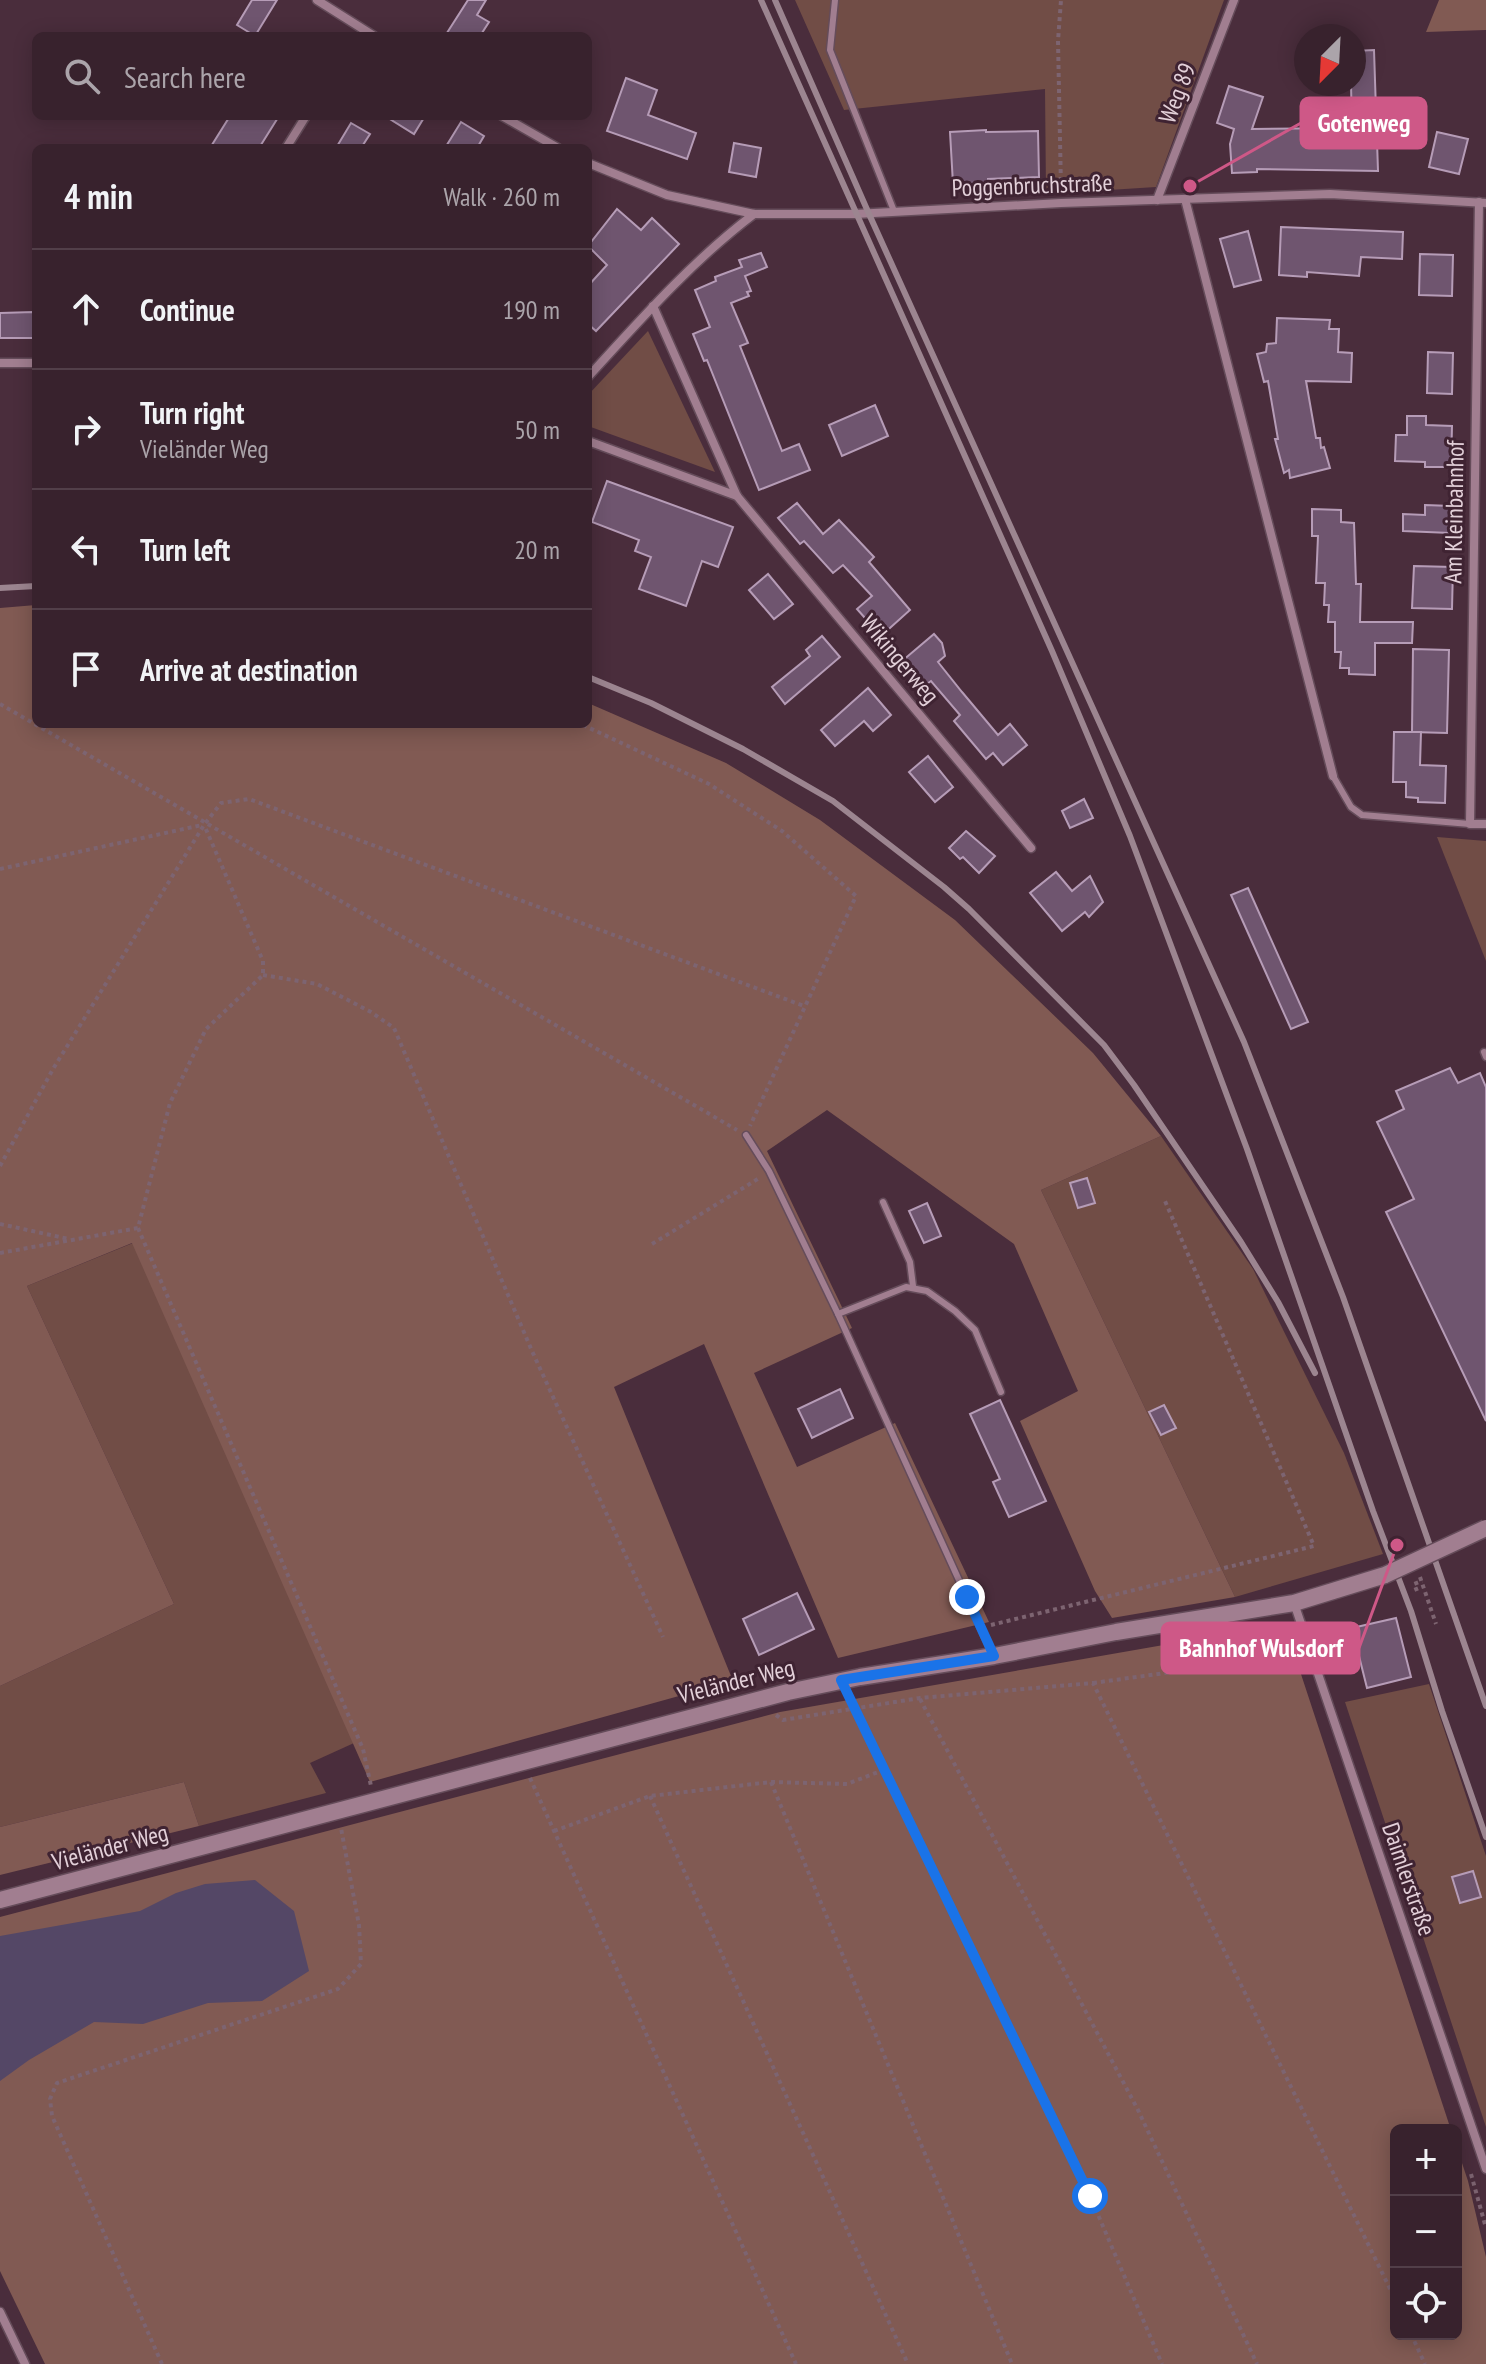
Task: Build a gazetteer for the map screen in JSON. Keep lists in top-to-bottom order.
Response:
{
  "streets": {
    "street": [
      "Weg 89",
      "Poggenbruchstraße",
      "Am Kleinbahnhof",
      "Wikingerweg",
      "Vieländer Weg",
      "Daimlerstraße"
    ]
  },
  "crossings": [
    ["Weg 89", "Poggenbruchstraße"],
    ["Poggenbruchstraße", "Am Kleinbahnhof"],
    ["Vieländer Weg", "Daimlerstraße"]
  ],
  "places": ["Gotenweg", "Bahnhof Wulsdorf"],
  "north": "bottom left",
  "page": {
    "search": "Search here",
    "heading": ["4 min", "Walk · 260 m"],
    "list": [
      ["Continue", "190 m"],
      ["Turn right", "Vieländer Weg", "50 m"],
      ["Turn left", "20 m"],
      "Arrive at destination"
    ],
    "map_buttons": ["+", "−"]
  }
}
